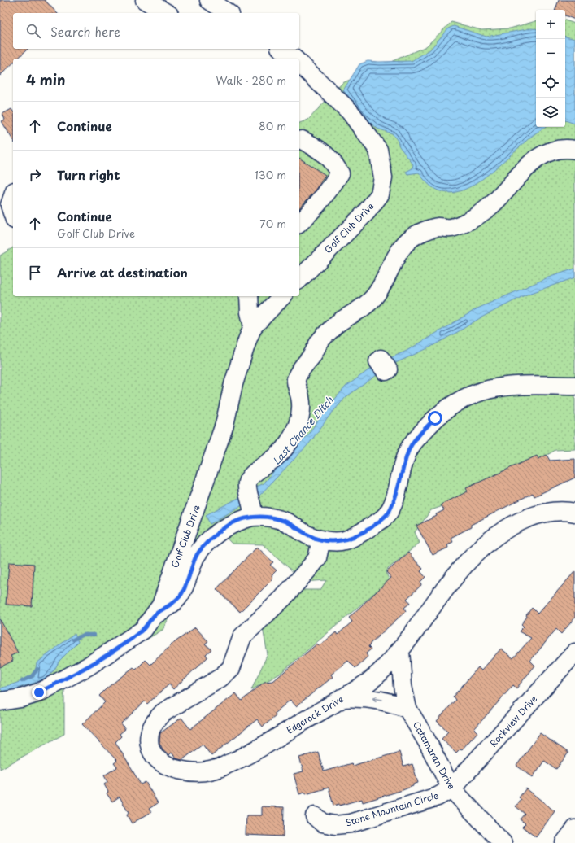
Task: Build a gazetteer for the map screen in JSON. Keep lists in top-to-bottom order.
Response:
{
  "streets": {
    "street": [
      "Golf Club Drive",
      "Edgerock Drive",
      "Rockview Drive",
      "Catamaran Drive",
      "Stone Mountain Circle"
    ]
  },
  "crossings": [
    ["Edgerock Drive", "Catamaran Drive"],
    ["Rockview Drive", "Catamaran Drive"],
    ["Rockview Drive", "Stone Mountain Circle"],
    ["Catamaran Drive", "Stone Mountain Circle"]
  ],
  "water": ["Last Chance Ditch"],
  "page": {
    "map_buttons": ["+", "−"],
    "search": "Search here",
    "heading": ["4 min", "Walk · 280 m"],
    "list": [
      ["Continue", "80 m"],
      ["Turn right", "130 m"],
      ["Continue", "Golf Club Drive", "70 m"],
      "Arrive at destination"
    ]
  }
}
